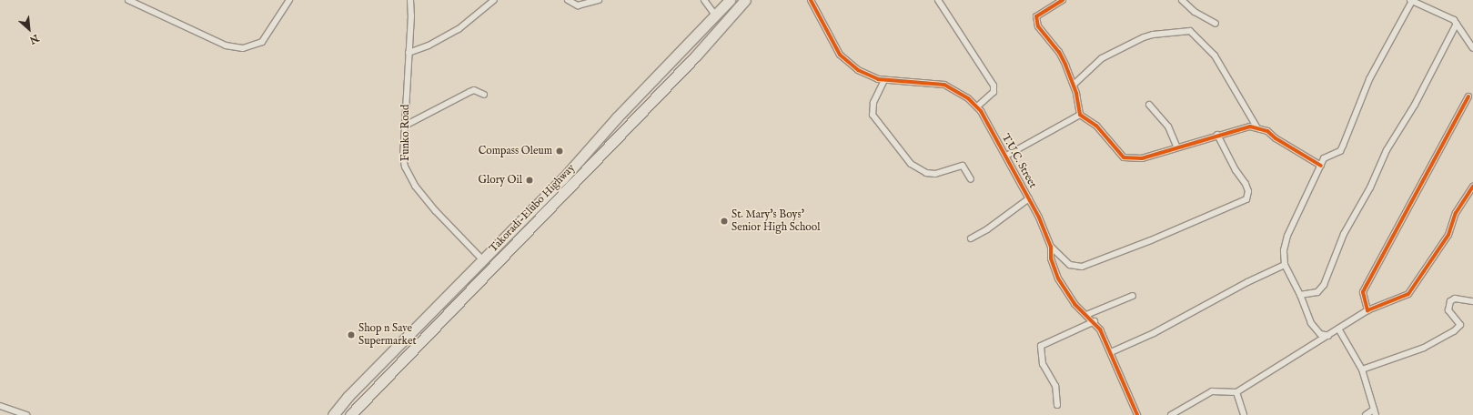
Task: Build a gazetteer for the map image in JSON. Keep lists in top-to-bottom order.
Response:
{
  "streets": {
    "highway": ["Takoradi-Elubo Highway"],
    "street": ["Funko Road", "T.U.C. Street"]
  },
  "crossings": [
    ["Funko Road", "Takoradi-Elubo Highway"]
  ],
  "places": [
    "Compass Oleum",
    "Glory Oil",
    "St. Mary's Boys' Senior High School",
    "Shop n Save Supermarket"
  ],
  "north": "bottom right"
}
